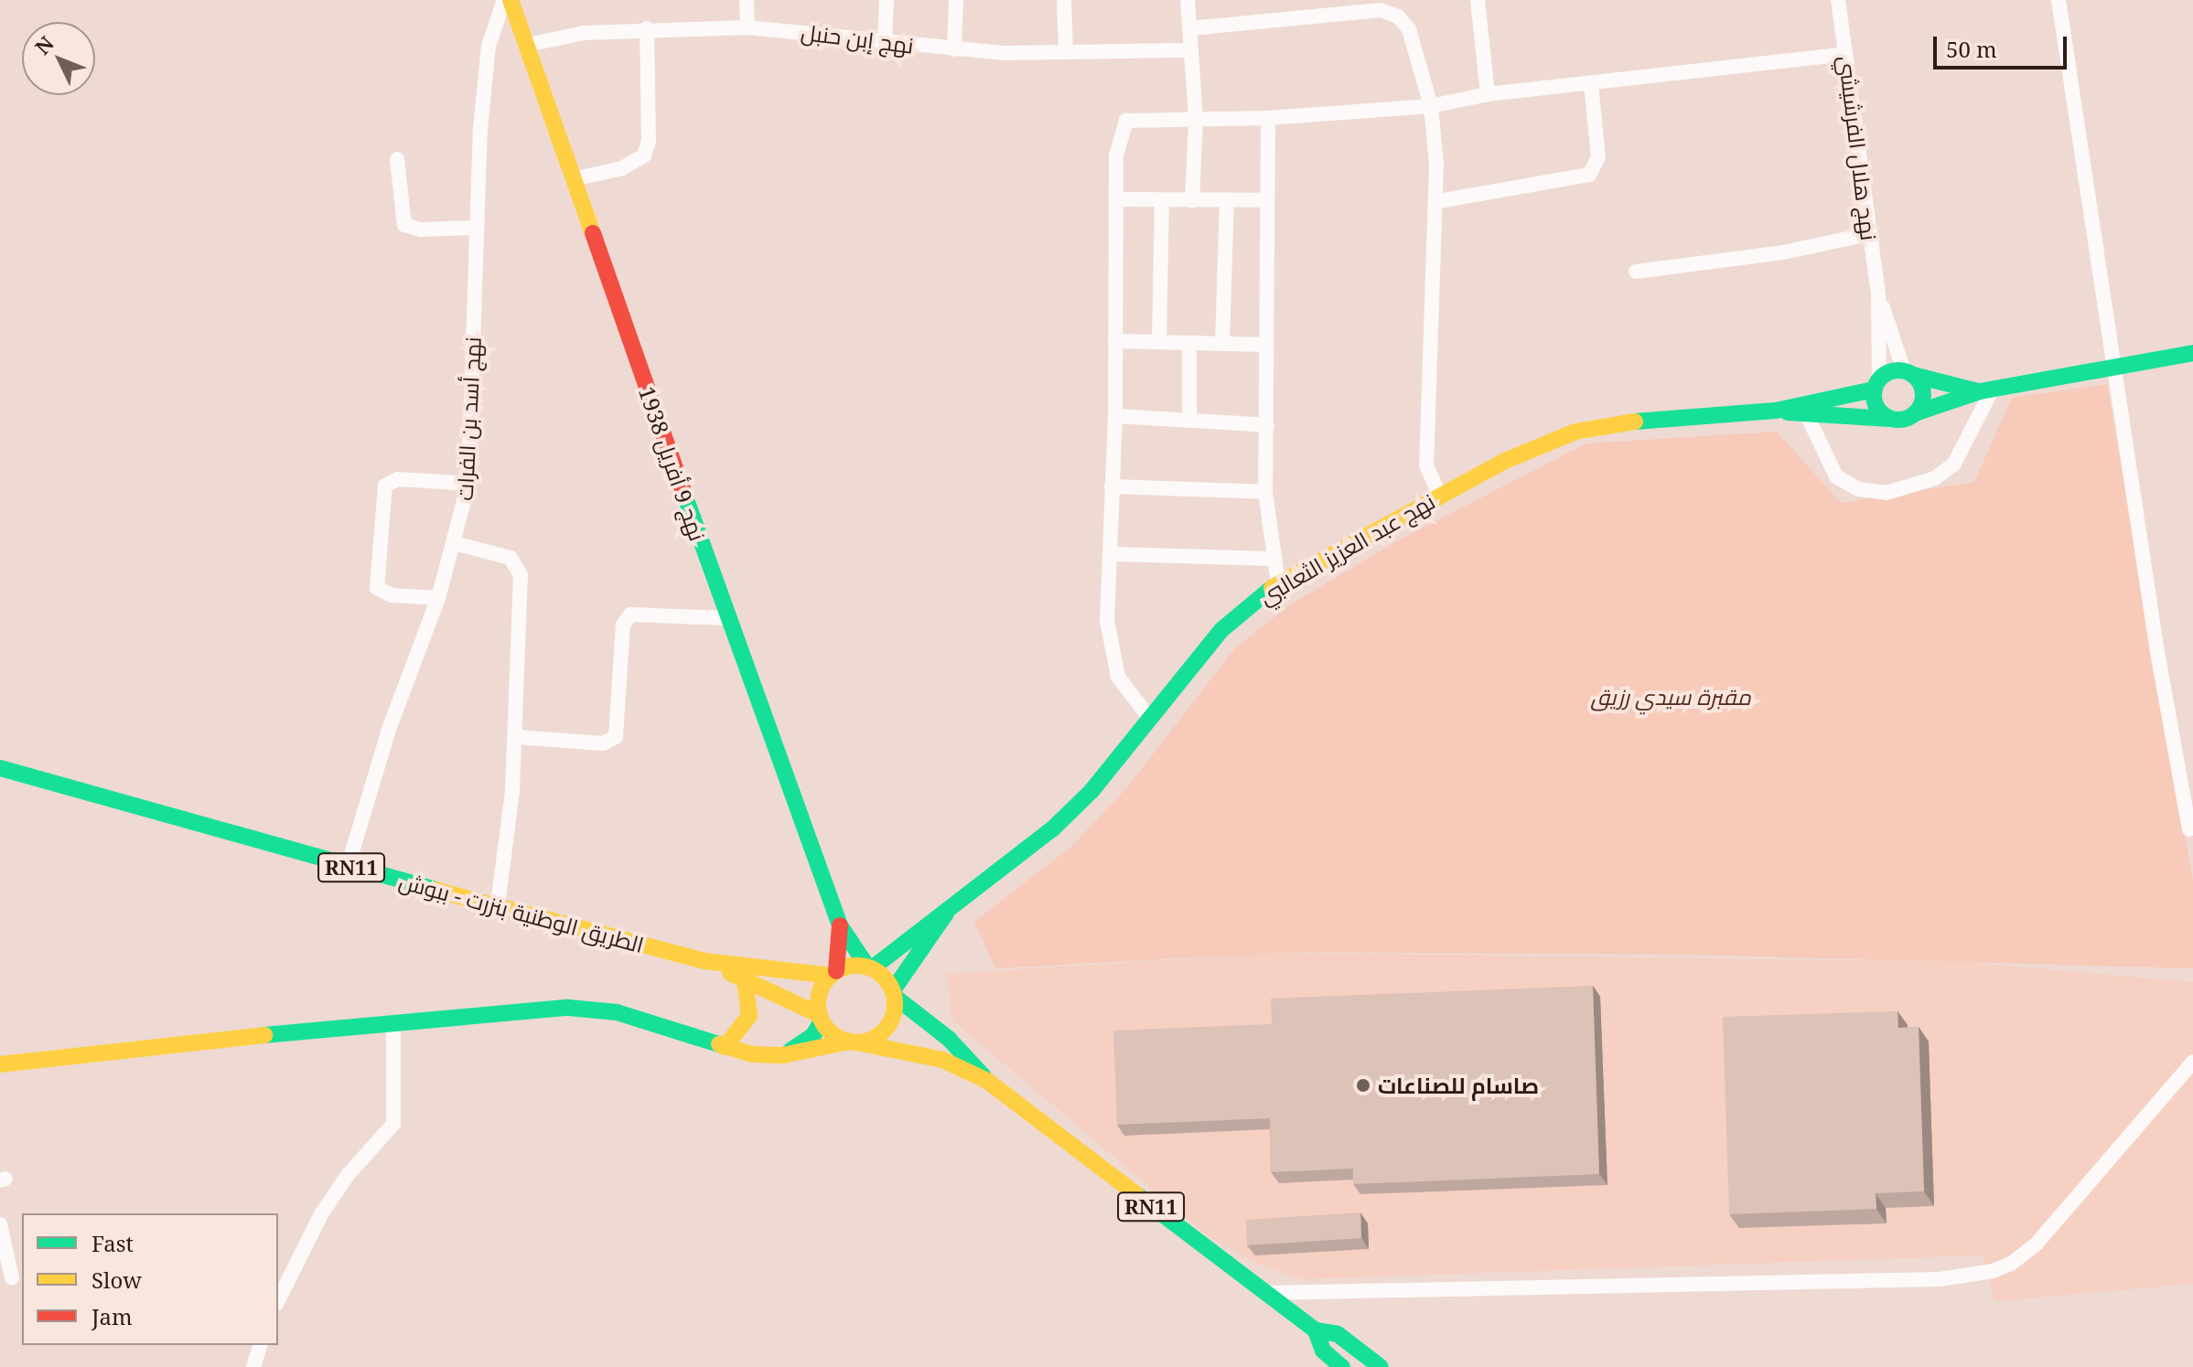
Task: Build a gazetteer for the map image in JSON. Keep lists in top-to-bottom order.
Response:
{
  "streets": {
    "street": [
      "نهج إبن حنبل",
      "نهج هلال الفرشيشي",
      "نهج أسد بن الفرات",
      "نهج 9 أفريل 1938",
      "نهج عبد العزيز الثعالبي",
      "RN11",
      "الطريق الوطنية بنزرت - ببوش"
    ]
  },
  "crossings": [
    ["نهج إبن حنبل", "نهج 9 أفريل 1938"],
    ["نهج هلال الفرشيشي", "نهج عبد العزيز الثعالبي"],
    ["نهج أسد بن الفرات", "الطريق الوطنية بنزرت - ببوش"],
    ["نهج عبد العزيز الثعالبي", "RN11"],
    ["نهج عبد العزيز الثعالبي", "الطريق الوطنية بنزرت - ببوش"],
    ["RN11", "الطريق الوطنية بنزرت - ببوش"]
  ],
  "parks": ["مقبرة سيدي رزيق"],
  "places": ["صاسام للصناعات"],
  "legend": ["Fast", "Slow", "Jam"],
  "scale_bar": "50 m",
  "north": "top left"
}
